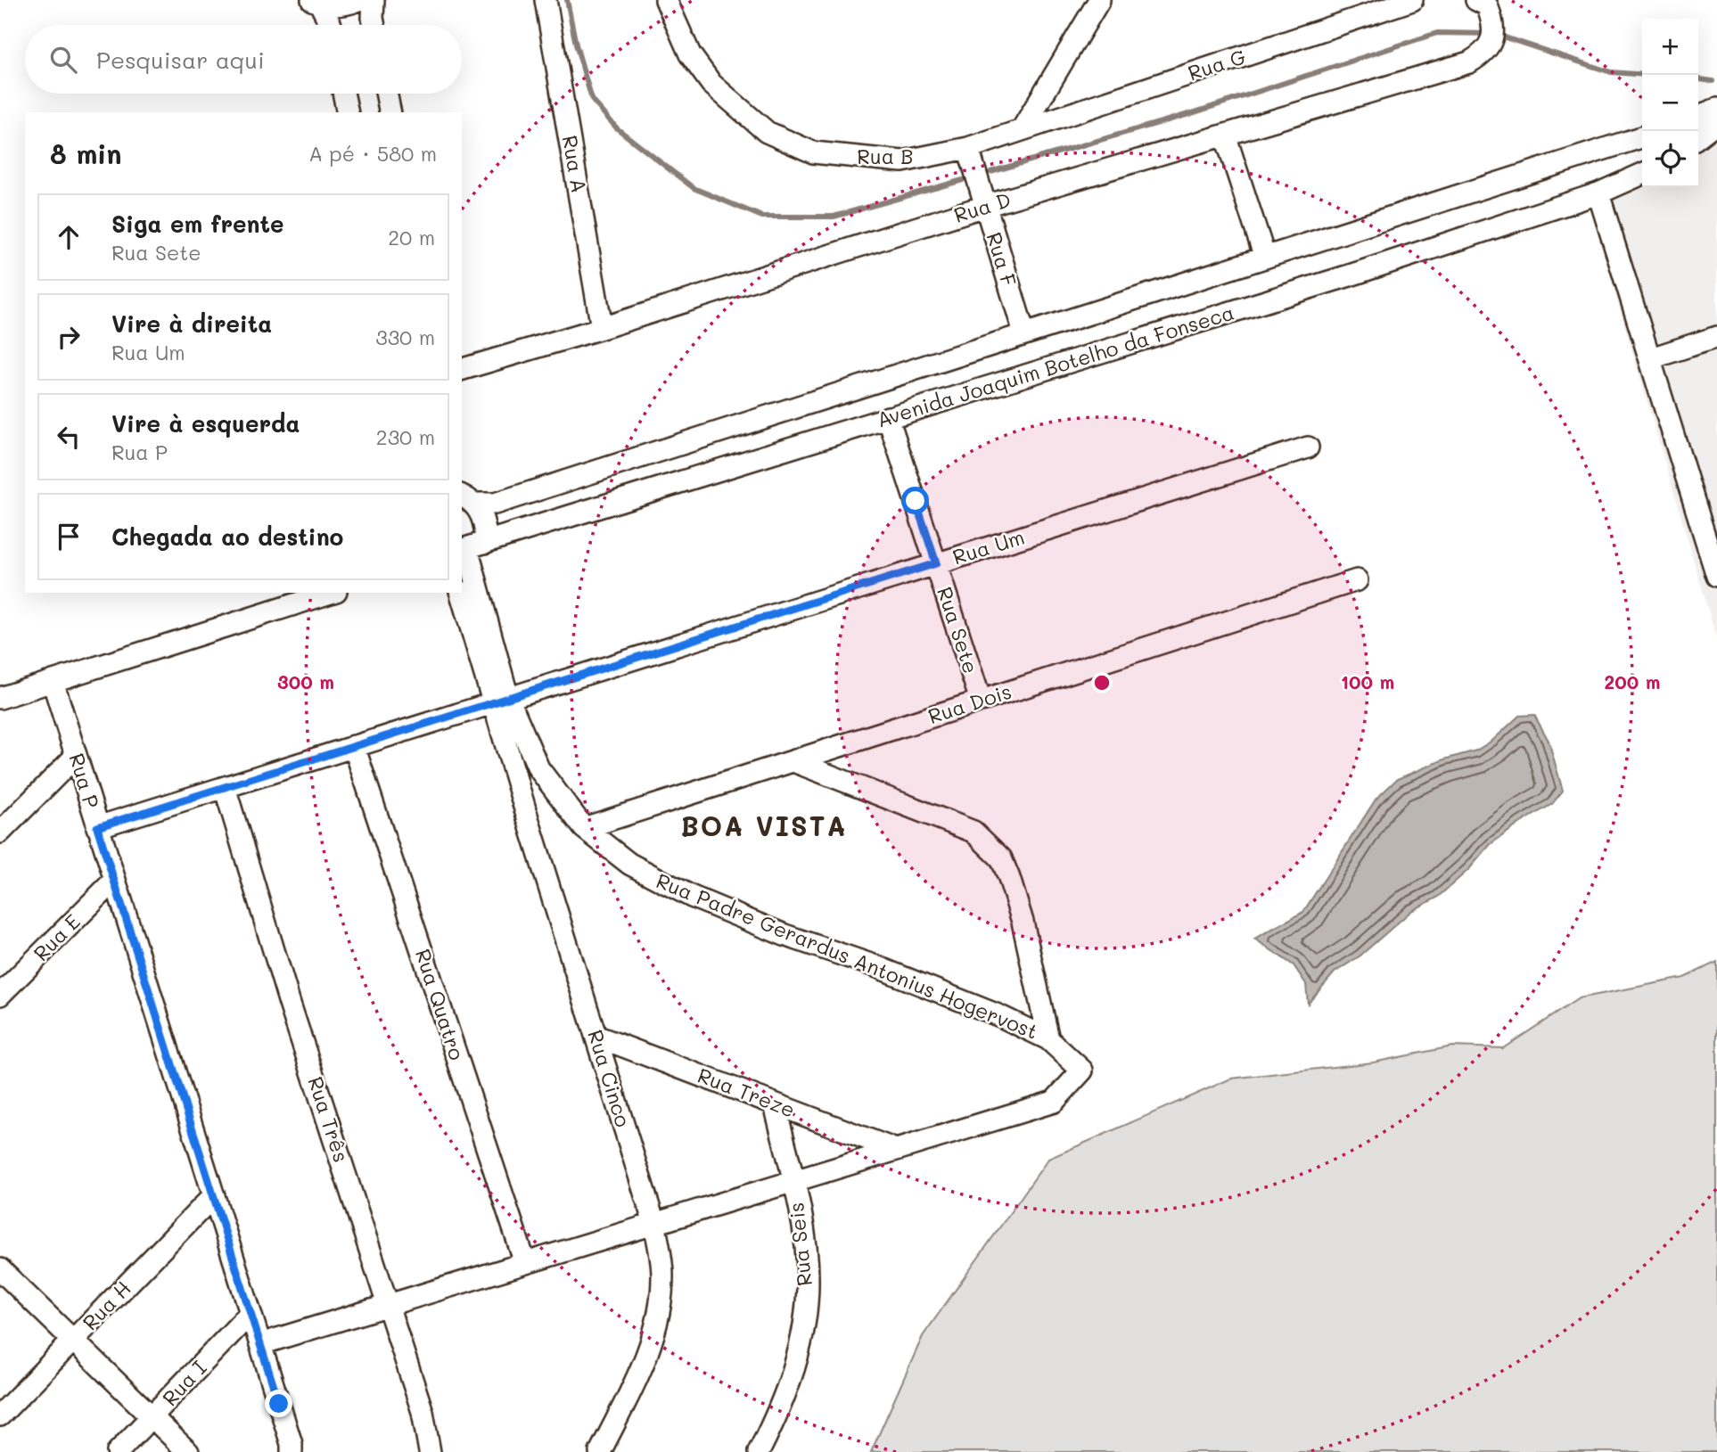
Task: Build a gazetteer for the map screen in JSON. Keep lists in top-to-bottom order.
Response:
{
  "streets": {
    "street": [
      "Rua G",
      "Rua B",
      "Rua A",
      "Rua D",
      "Rua F",
      "Avenida Joaquim Botelho da Fonseca",
      "Rua Um",
      "Rua Sete",
      "Rua Dois",
      "Rua P",
      "Rua E",
      "Rua Padre Gerardus Antonius Hogervost",
      "Rua Quatro",
      "Rua Cinco",
      "Rua Treze",
      "Rua Três",
      "Rua Seis",
      "Rua H",
      "Rua I"
    ]
  },
  "crossings": [
    ["Rua G", "Rua B"],
    ["Rua B", "Rua F"],
    ["Rua A", "Rua D"],
    ["Rua D", "Rua F"],
    ["Avenida Joaquim Botelho da Fonseca", "Rua Sete"],
    ["Avenida Joaquim Botelho da Fonseca", "Rua Padre Gerardus Antonius Hogervost"],
    ["Rua Um", "Rua Sete"],
    ["Rua Um", "Rua P"],
    ["Rua Um", "Rua Padre Gerardus Antonius Hogervost"],
    ["Rua Um", "Rua Quatro"],
    ["Rua Um", "Rua Cinco"],
    ["Rua Um", "Rua Três"],
    ["Rua Sete", "Rua Dois"],
    ["Rua Dois", "Rua Padre Gerardus Antonius Hogervost"],
    ["Rua P", "Rua E"],
    ["Rua P", "Rua H"],
    ["Rua P", "Rua I"],
    ["Rua Padre Gerardus Antonius Hogervost", "Rua Cinco"],
    ["Rua Padre Gerardus Antonius Hogervost", "Rua Treze"],
    ["Rua Cinco", "Rua Treze"],
    ["Rua Treze", "Rua Seis"]
  ],
  "districts": ["BOA VISTA"],
  "page": {
    "map_buttons": ["+", "−"],
    "search": "Pesquisar aqui",
    "heading": ["8 min", "A pé · 580 m"],
    "list": [
      ["Siga em frente", "Rua Sete", "20 m"],
      ["Vire à direita", "Rua Um", "330 m"],
      ["Vire à esquerda", "Rua P", "230 m"],
      "Chegada ao destino"
    ]
  },
  "rings": ["100 m", "200 m", "300 m"]
}
